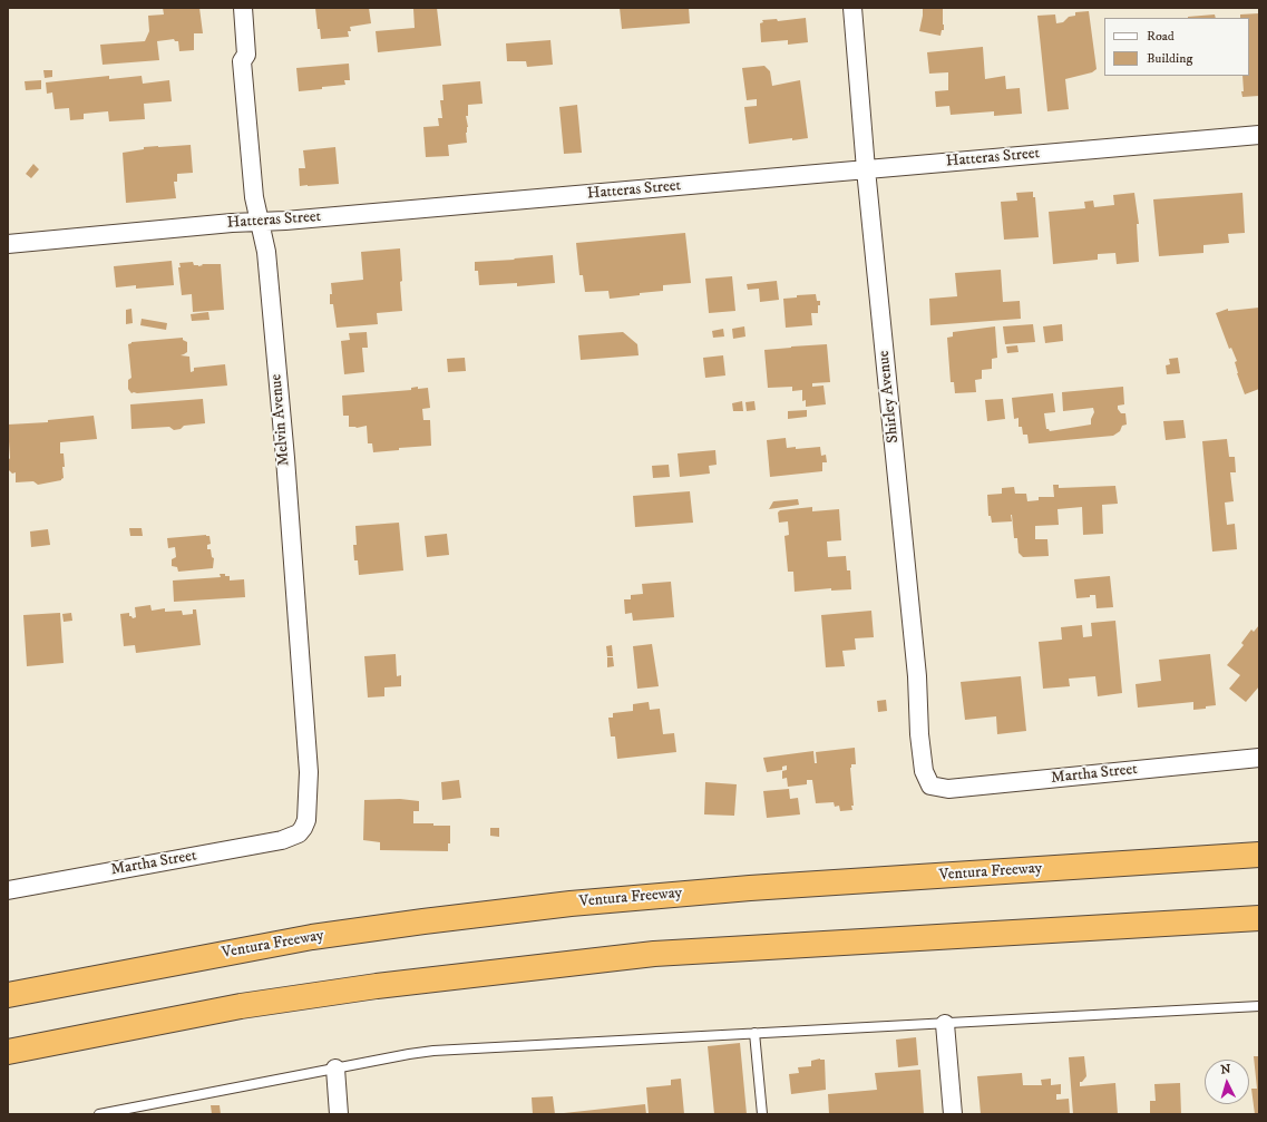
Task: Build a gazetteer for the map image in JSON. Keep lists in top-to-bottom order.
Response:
{
  "streets": {
    "highway": ["Ventura Freeway"],
    "street": [
      "Hatteras Street",
      "Shirley Avenue",
      "Melvin Avenue",
      "Martha Street"
    ]
  },
  "crossings": [
    ["Hatteras Street", "Shirley Avenue"],
    ["Hatteras Street", "Melvin Avenue"],
    ["Shirley Avenue", "Martha Street"],
    ["Melvin Avenue", "Martha Street"]
  ],
  "legend": ["Road", "Building"],
  "north": "top"
}
